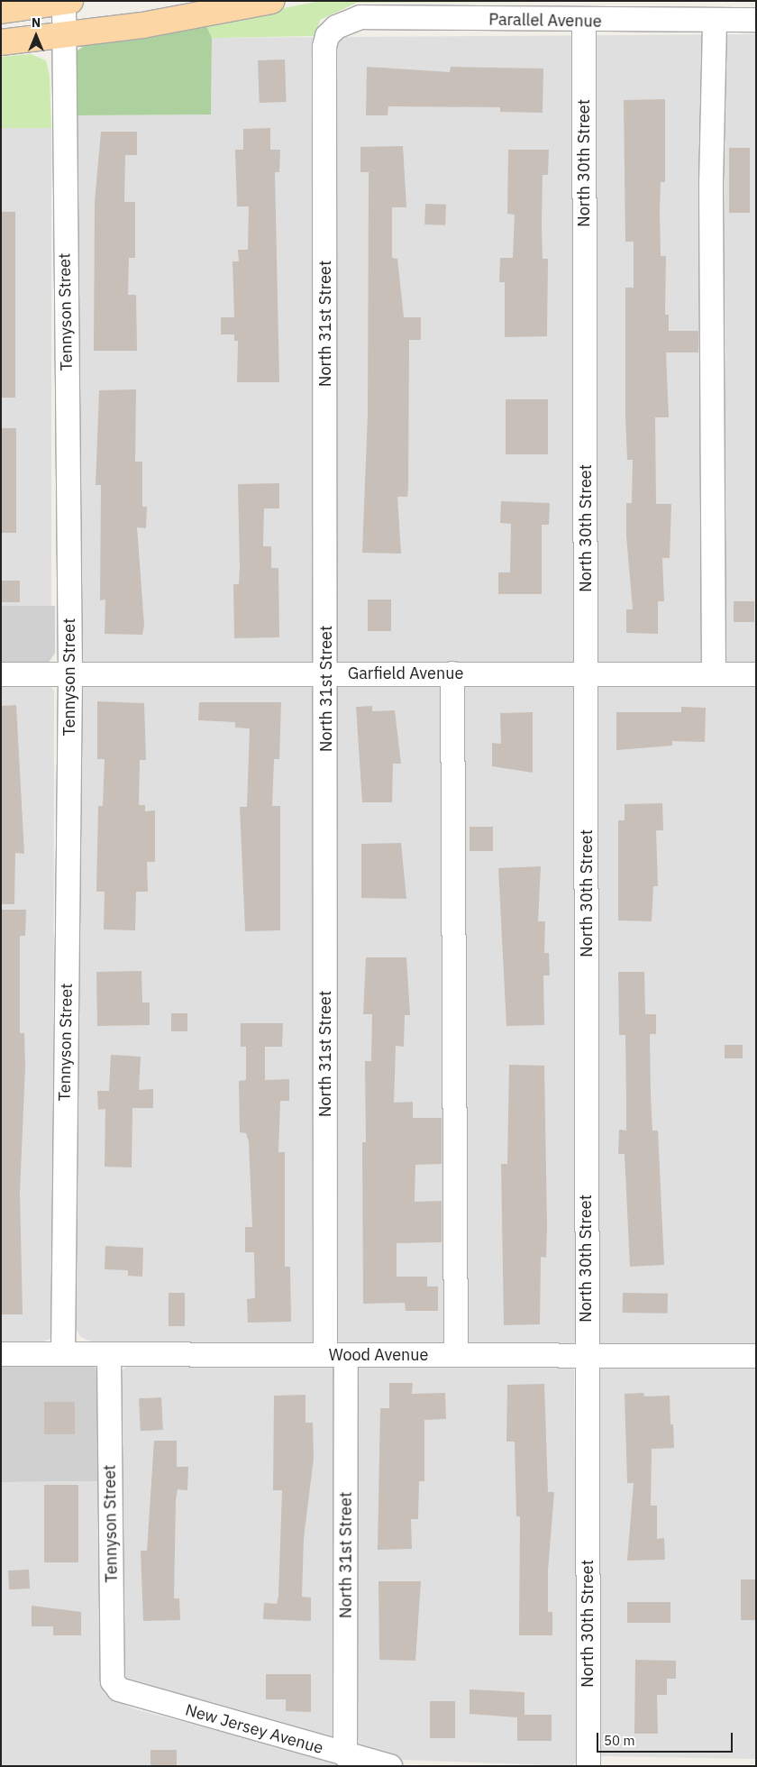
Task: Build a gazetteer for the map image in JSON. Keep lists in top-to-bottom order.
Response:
{
  "streets": {
    "street": [
      "Parallel Avenue",
      "North 30th Street",
      "Tennyson Street",
      "North 31st Street",
      "Garfield Avenue",
      "Wood Avenue",
      "New Jersey Avenue"
    ]
  },
  "crossings": [
    ["Parallel Avenue", "North 30th Street"],
    ["Parallel Avenue", "North 31st Street"],
    ["North 30th Street", "Garfield Avenue"],
    ["North 30th Street", "Wood Avenue"],
    ["Tennyson Street", "Garfield Avenue"],
    ["Tennyson Street", "Wood Avenue"],
    ["Tennyson Street", "New Jersey Avenue"],
    ["North 31st Street", "Garfield Avenue"],
    ["North 31st Street", "Wood Avenue"],
    ["North 31st Street", "New Jersey Avenue"]
  ],
  "scale_bar": "50 m",
  "north": "top"
}
